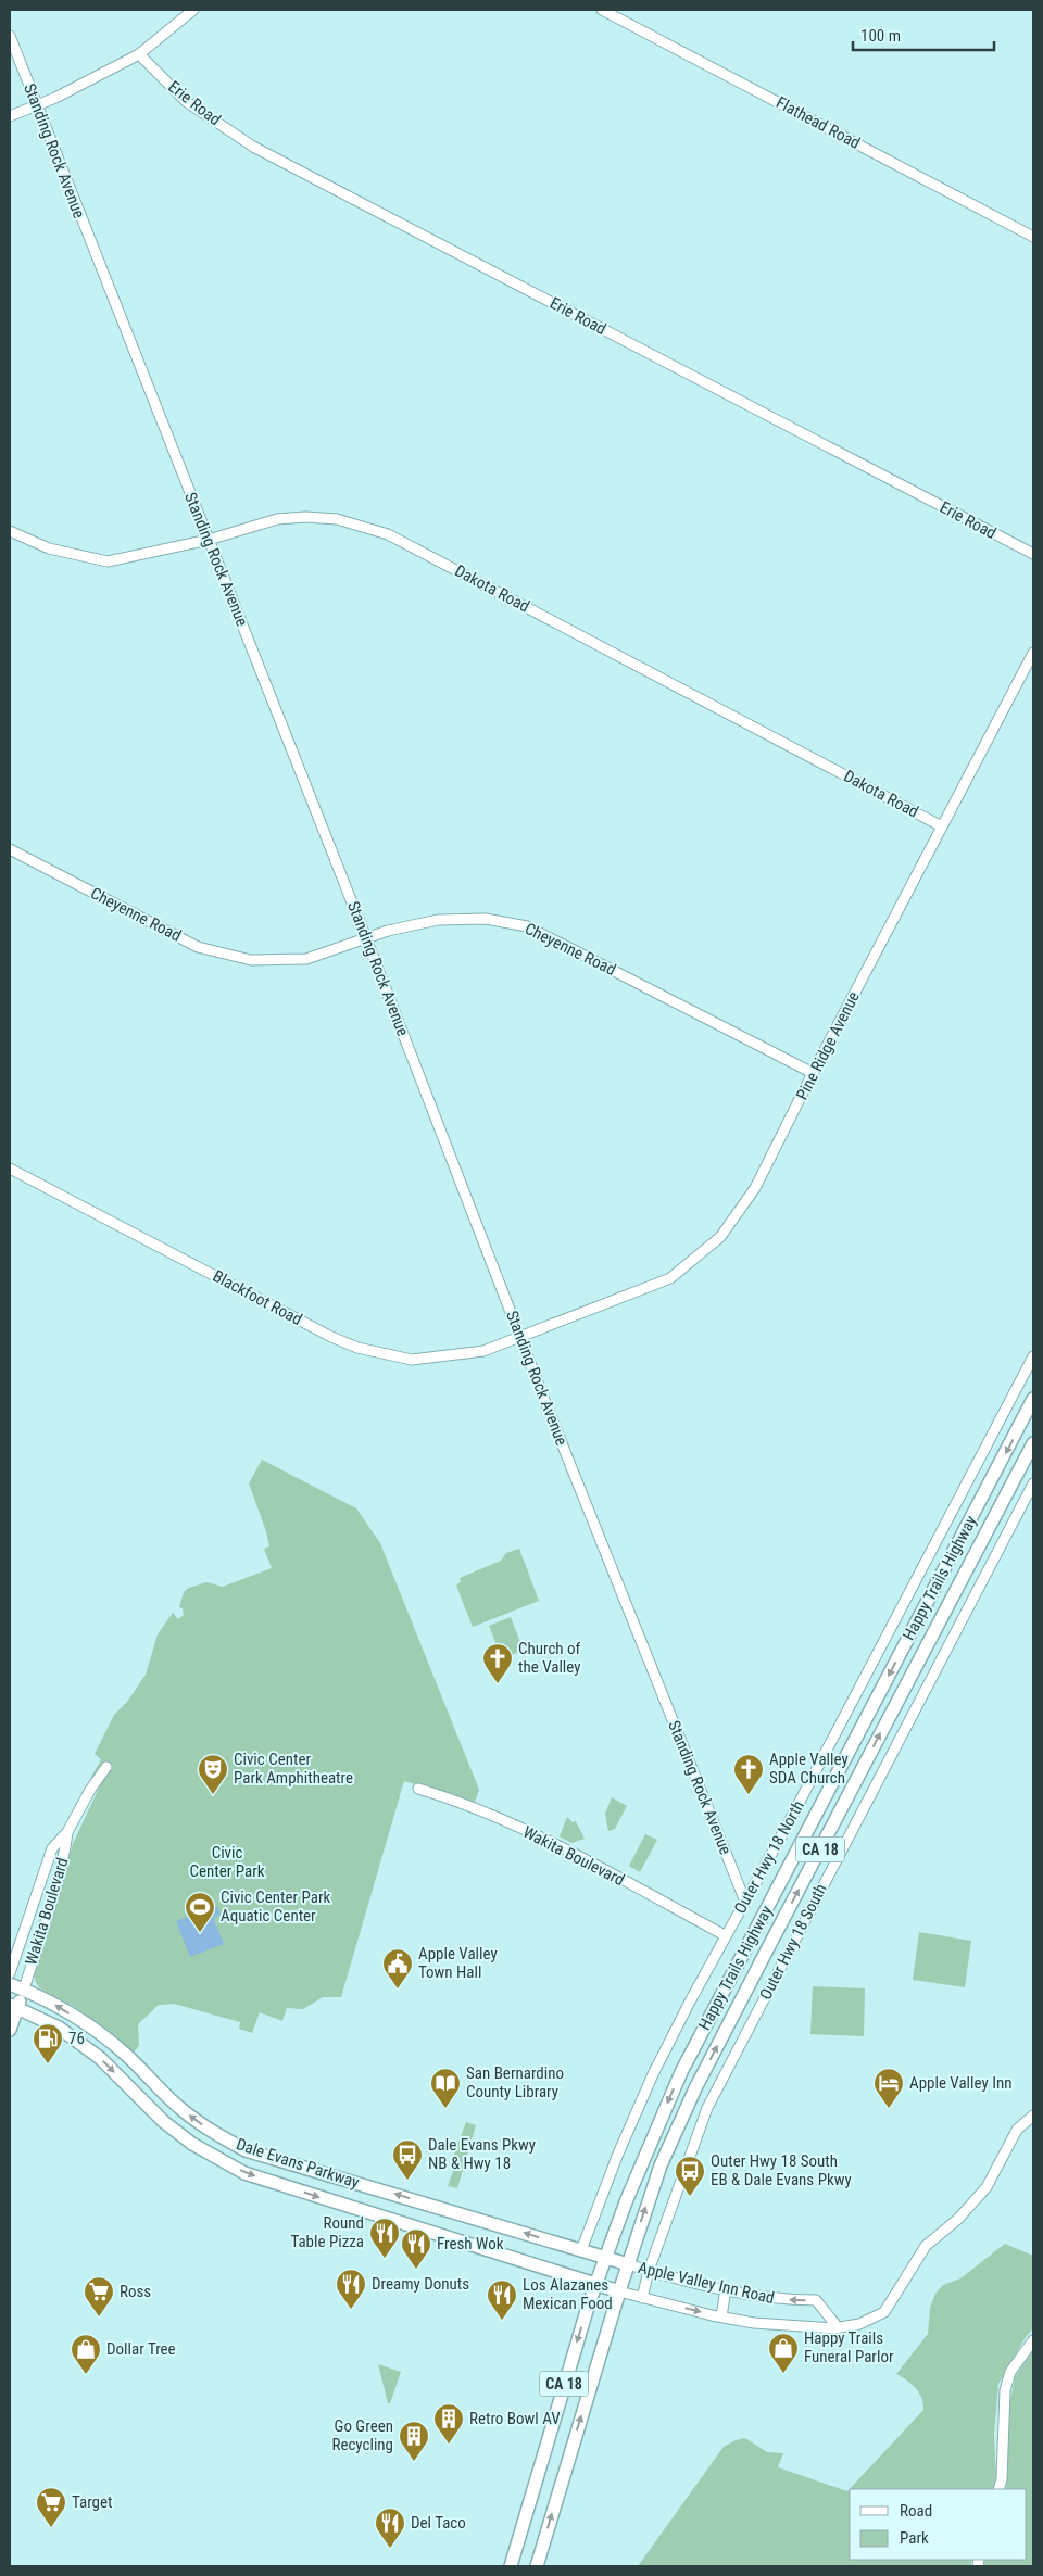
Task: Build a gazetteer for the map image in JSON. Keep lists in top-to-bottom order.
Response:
{
  "streets": {
    "main road": ["Happy Trails Highway", "CA 18", "Dale Evans Parkway"],
    "street": [
      "Erie Road",
      "Flathead Road",
      "Standing Rock Avenue",
      "Dakota Road",
      "Cheyenne Road",
      "Pine Ridge Avenue",
      "Blackfoot Road",
      "Wakita Boulevard",
      "Outer Hwy 18 North",
      "Outer Hwy 18 South",
      "Apple Valley Inn Road"
    ]
  },
  "crossings": [
    ["Standing Rock Avenue", "Dakota Road"],
    ["Standing Rock Avenue", "Cheyenne Road"],
    ["Standing Rock Avenue", "Pine Ridge Avenue"],
    ["Standing Rock Avenue", "Blackfoot Road"],
    ["Standing Rock Avenue", "Outer Hwy 18 North"],
    ["Dakota Road", "Pine Ridge Avenue"],
    ["Cheyenne Road", "Pine Ridge Avenue"],
    ["Pine Ridge Avenue", "Blackfoot Road"],
    ["Happy Trails Highway", "Dale Evans Parkway"],
    ["Happy Trails Highway", "Apple Valley Inn Road"],
    ["Wakita Boulevard", "Outer Hwy 18 North"],
    ["Wakita Boulevard", "Dale Evans Parkway"],
    ["Outer Hwy 18 North", "Dale Evans Parkway"],
    ["Outer Hwy 18 South", "Apple Valley Inn Road"],
    ["Dale Evans Parkway", "Apple Valley Inn Road"]
  ],
  "parks": ["Civic Center Park"],
  "places": {
    "church": ["Church of the Valley", "Apple Valley SDA Church"],
    "theatre": ["Civic Center Park Amphitheatre"],
    "sports": ["Civic Center Park Aquatic Center"],
    "public building": ["Apple Valley Town Hall"],
    "fuel station": ["76"],
    "library": ["San Bernardino County Library"],
    "hotel": ["Apple Valley Inn"],
    "bus stop": ["Dale Evans Pkwy NB & Hwy 18", "Outer Hwy 18 South EB & Dale Evans Pkwy"],
    "restaurant": [
      "Round Table Pizza",
      "Fresh Wok",
      "Dreamy Donuts",
      "Los Alazanes Mexican Food",
      "Del Taco"
    ],
    "supermarket": ["Ross", "Target"],
    "shop": ["Happy Trails Funeral Parlor", "Dollar Tree"],
    "building": ["Retro Bowl AV", "Go Green Recycling"]
  },
  "legend": ["Road", "Park"],
  "scale_bar": "100 m"
}
